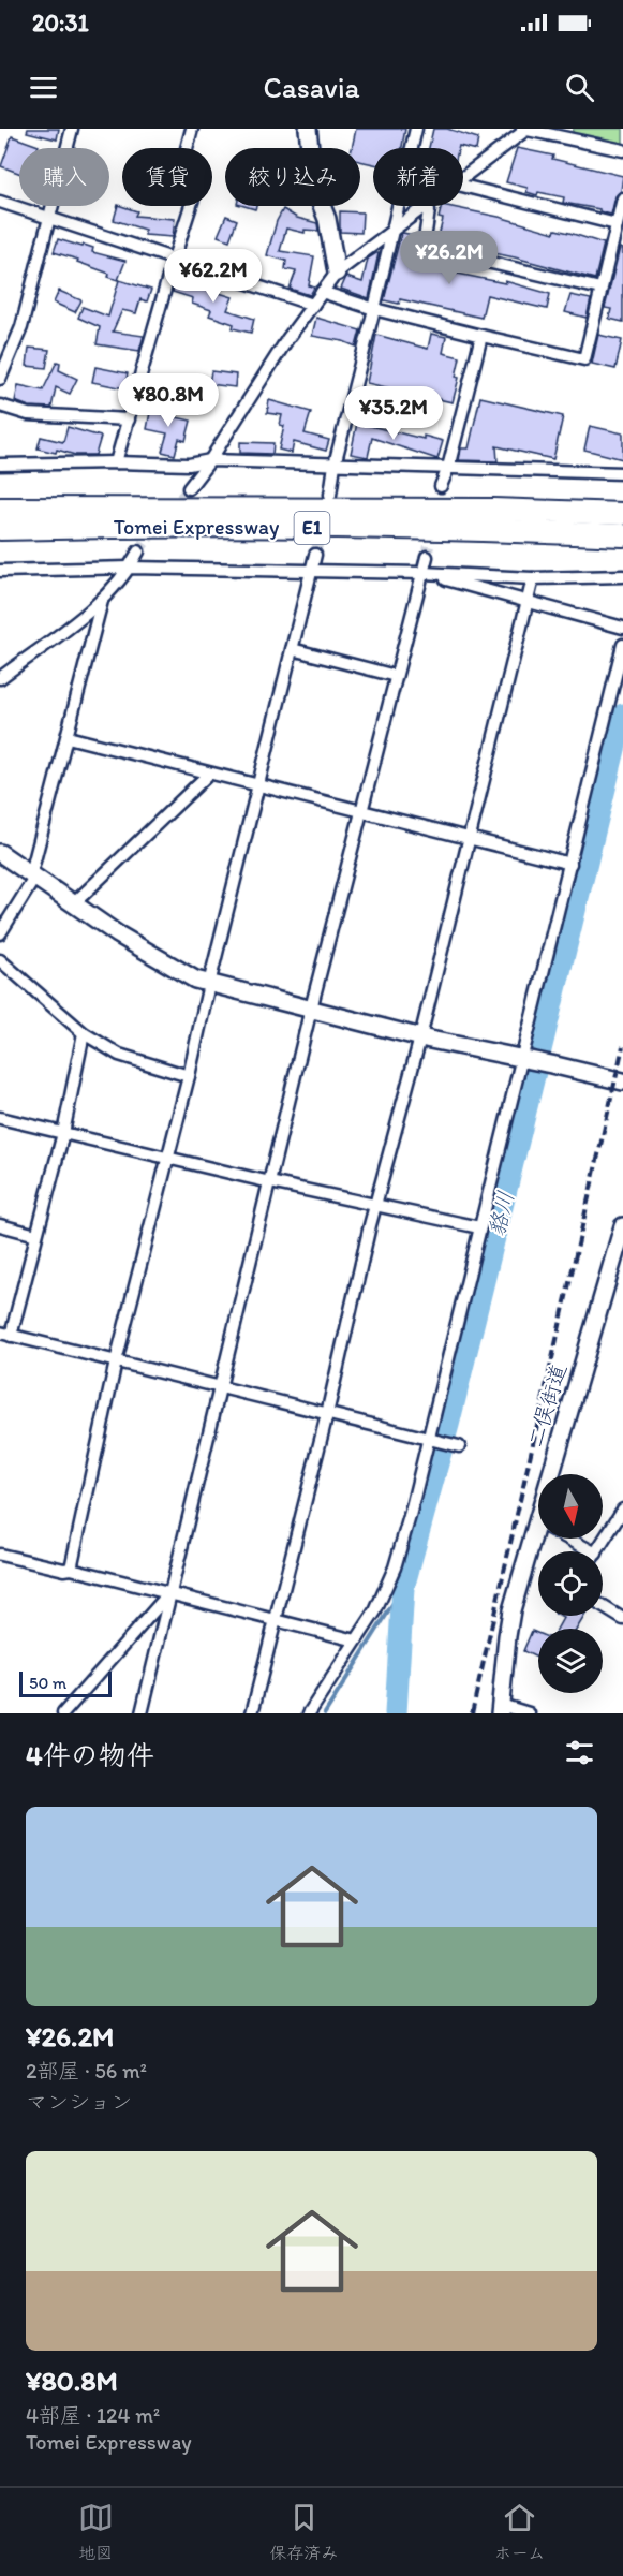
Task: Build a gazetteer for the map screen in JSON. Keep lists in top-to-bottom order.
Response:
{
  "streets": {
    "highway": ["Tomei Expressway", "E1"],
    "street": ["二俣街道"]
  },
  "water": ["貉川"],
  "scale_bar": "50 m",
  "north": "bottom",
  "page": {
    "status": "20:31",
    "header": "Casavia",
    "chip": [
      "購入",
      "賃貸",
      "絞り込み",
      "新着"
    ],
    "price": [
      "¥26.2M",
      "¥62.2M",
      "¥80.8M",
      "¥35.2M"
    ],
    "scale": "50 m",
    "heading": "4件の物件",
    "list": [
      {
        "name": "¥26.2M",
        "note": "2部屋 · 56 m² · マンション"
      },
      {
        "name": "¥80.8M",
        "note": "4部屋 · 124 m² · Tomei Expressway"
      }
    ],
    "tabs": ["地図", "保存済み", "ホーム"]
  }
}
